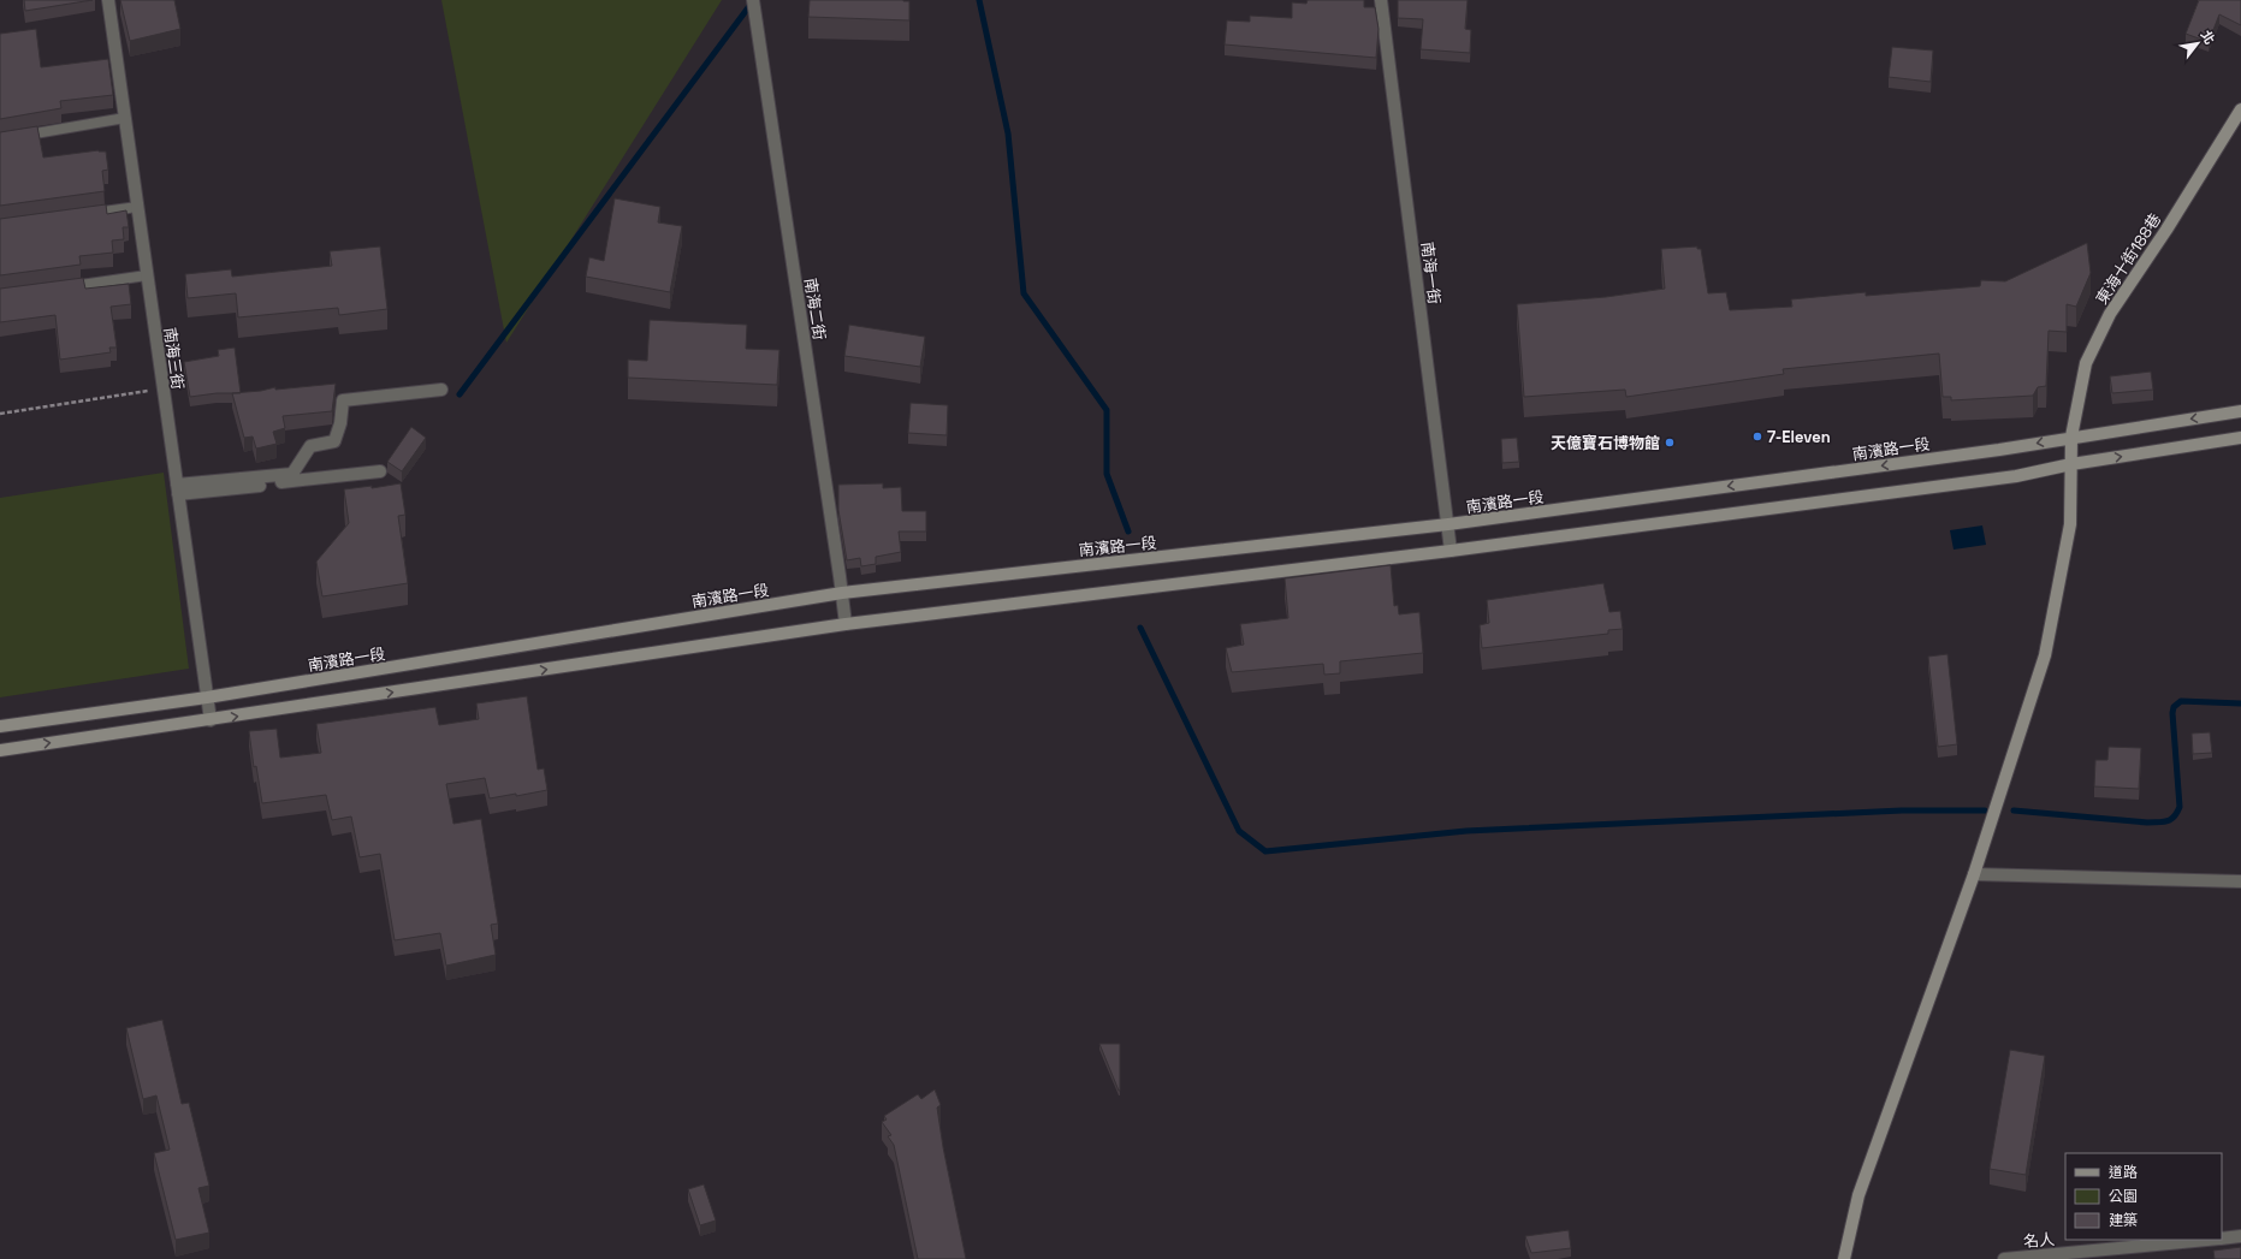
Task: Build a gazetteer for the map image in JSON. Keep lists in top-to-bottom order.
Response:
{
  "streets": {
    "main road": ["東海十街188巷", "南濱路一段"],
    "street": [
      "南海一街",
      "南海二街",
      "南海三街",
      "名人"
    ]
  },
  "crossings": [
    ["東海十街188巷", "南濱路一段"],
    ["南海一街", "南濱路一段"],
    ["南海二街", "南濱路一段"],
    ["南海三街", "南濱路一段"]
  ],
  "places": ["7-Eleven", "天億寶石博物館"],
  "legend": ["道路", "公園", "建築"],
  "north": "top right"
}
